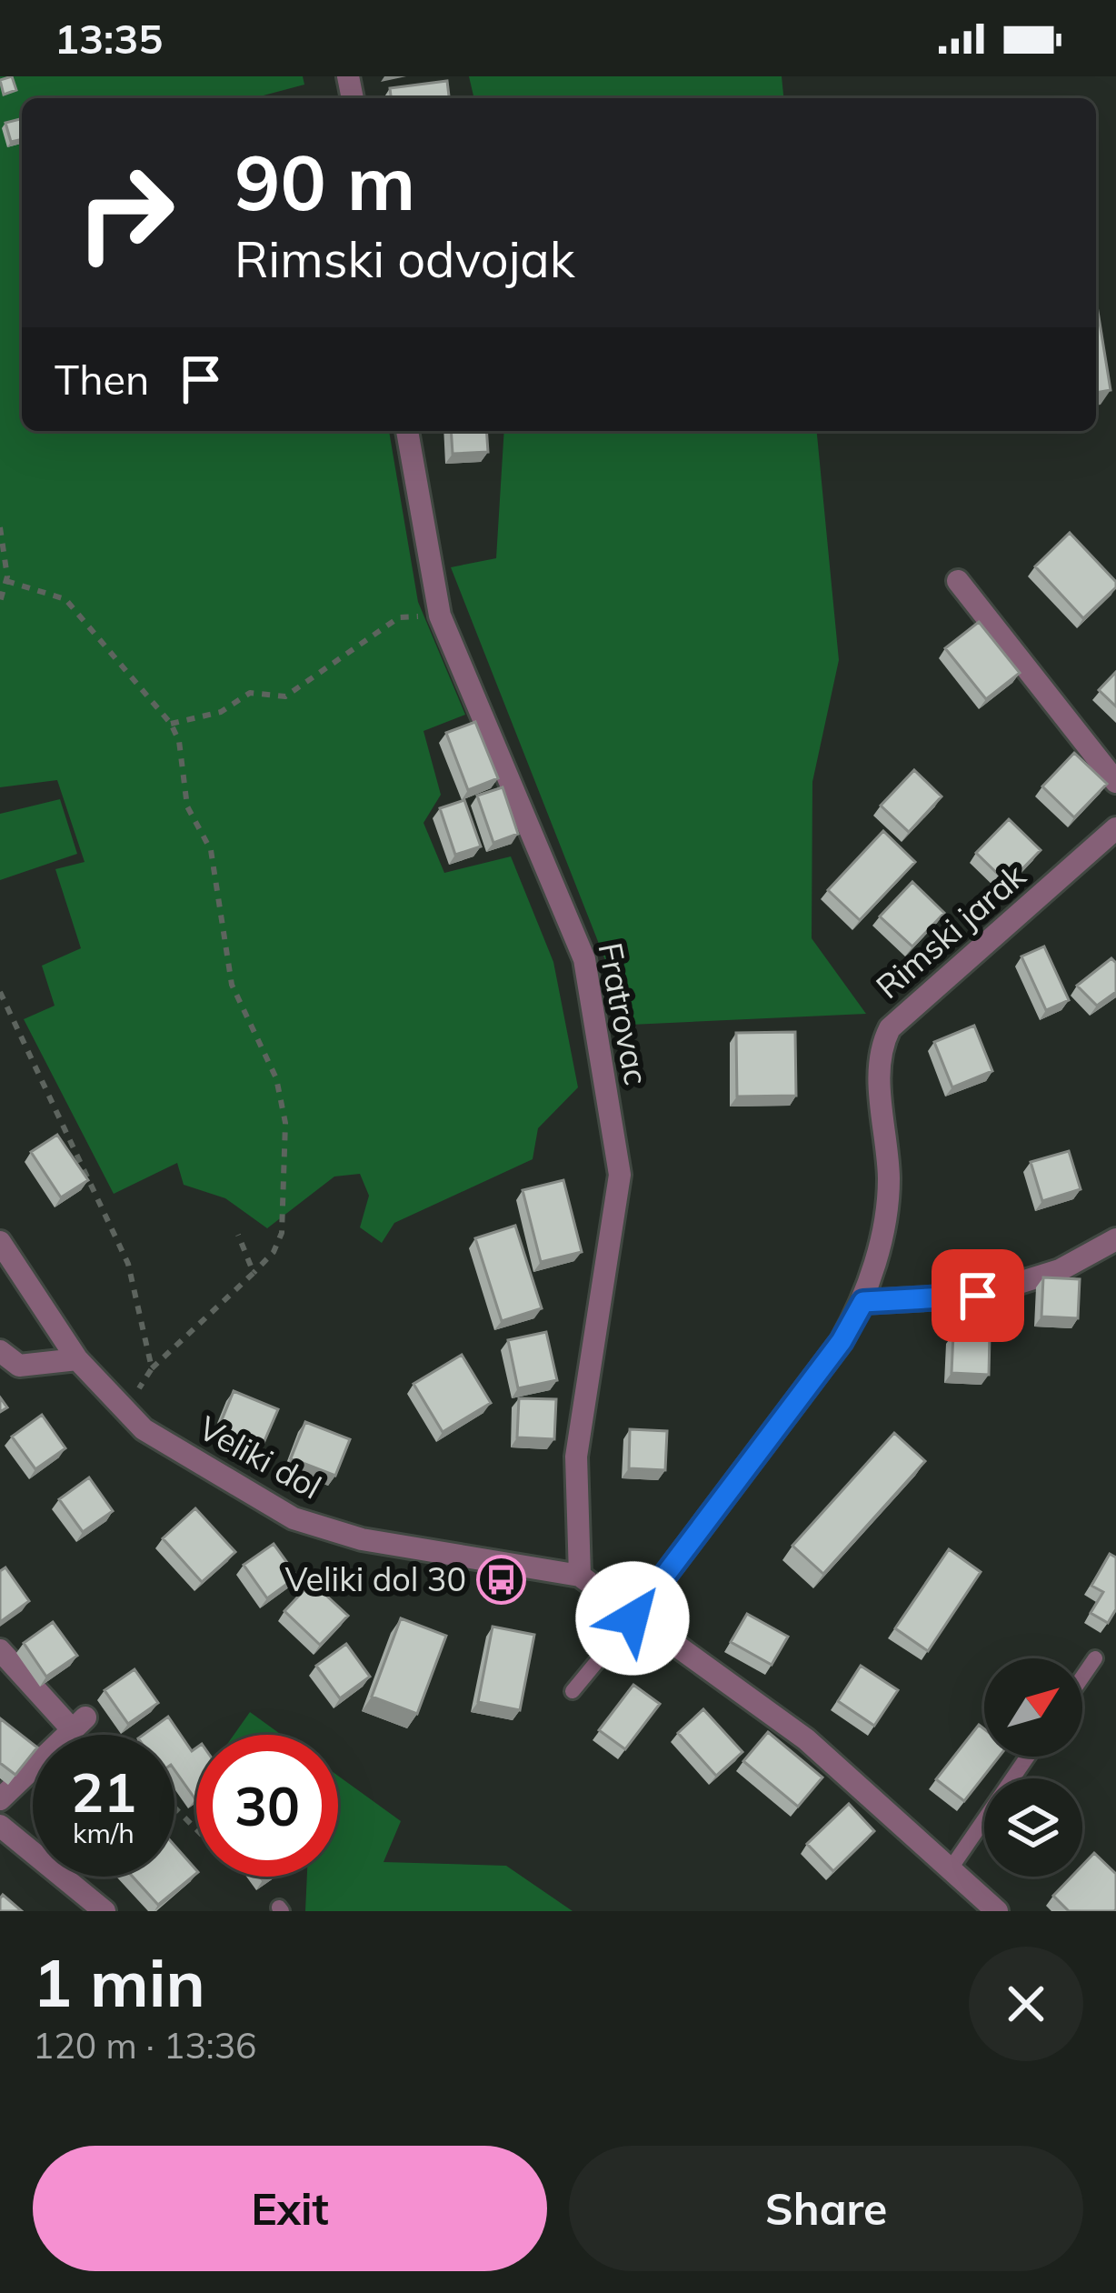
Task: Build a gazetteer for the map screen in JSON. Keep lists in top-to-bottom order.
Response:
{
  "streets": {
    "street": ["Rimski jarak", "Fratrovac", "Veliki dol"]
  },
  "crossings": [
    ["Rimski jarak", "Veliki dol"],
    ["Fratrovac", "Veliki dol"]
  ],
  "places": {
    "bus stop": ["Veliki dol 30"]
  },
  "north": "top right",
  "page": {
    "status": "13:35",
    "turn": ["90 m", "Rimski odvojak"],
    "then": "Then",
    "speed": "21 km/h",
    "limit": "30",
    "heading": ["1 min", "120 m · 13:36"],
    "buttons": ["Exit", "Share"]
  }
}
